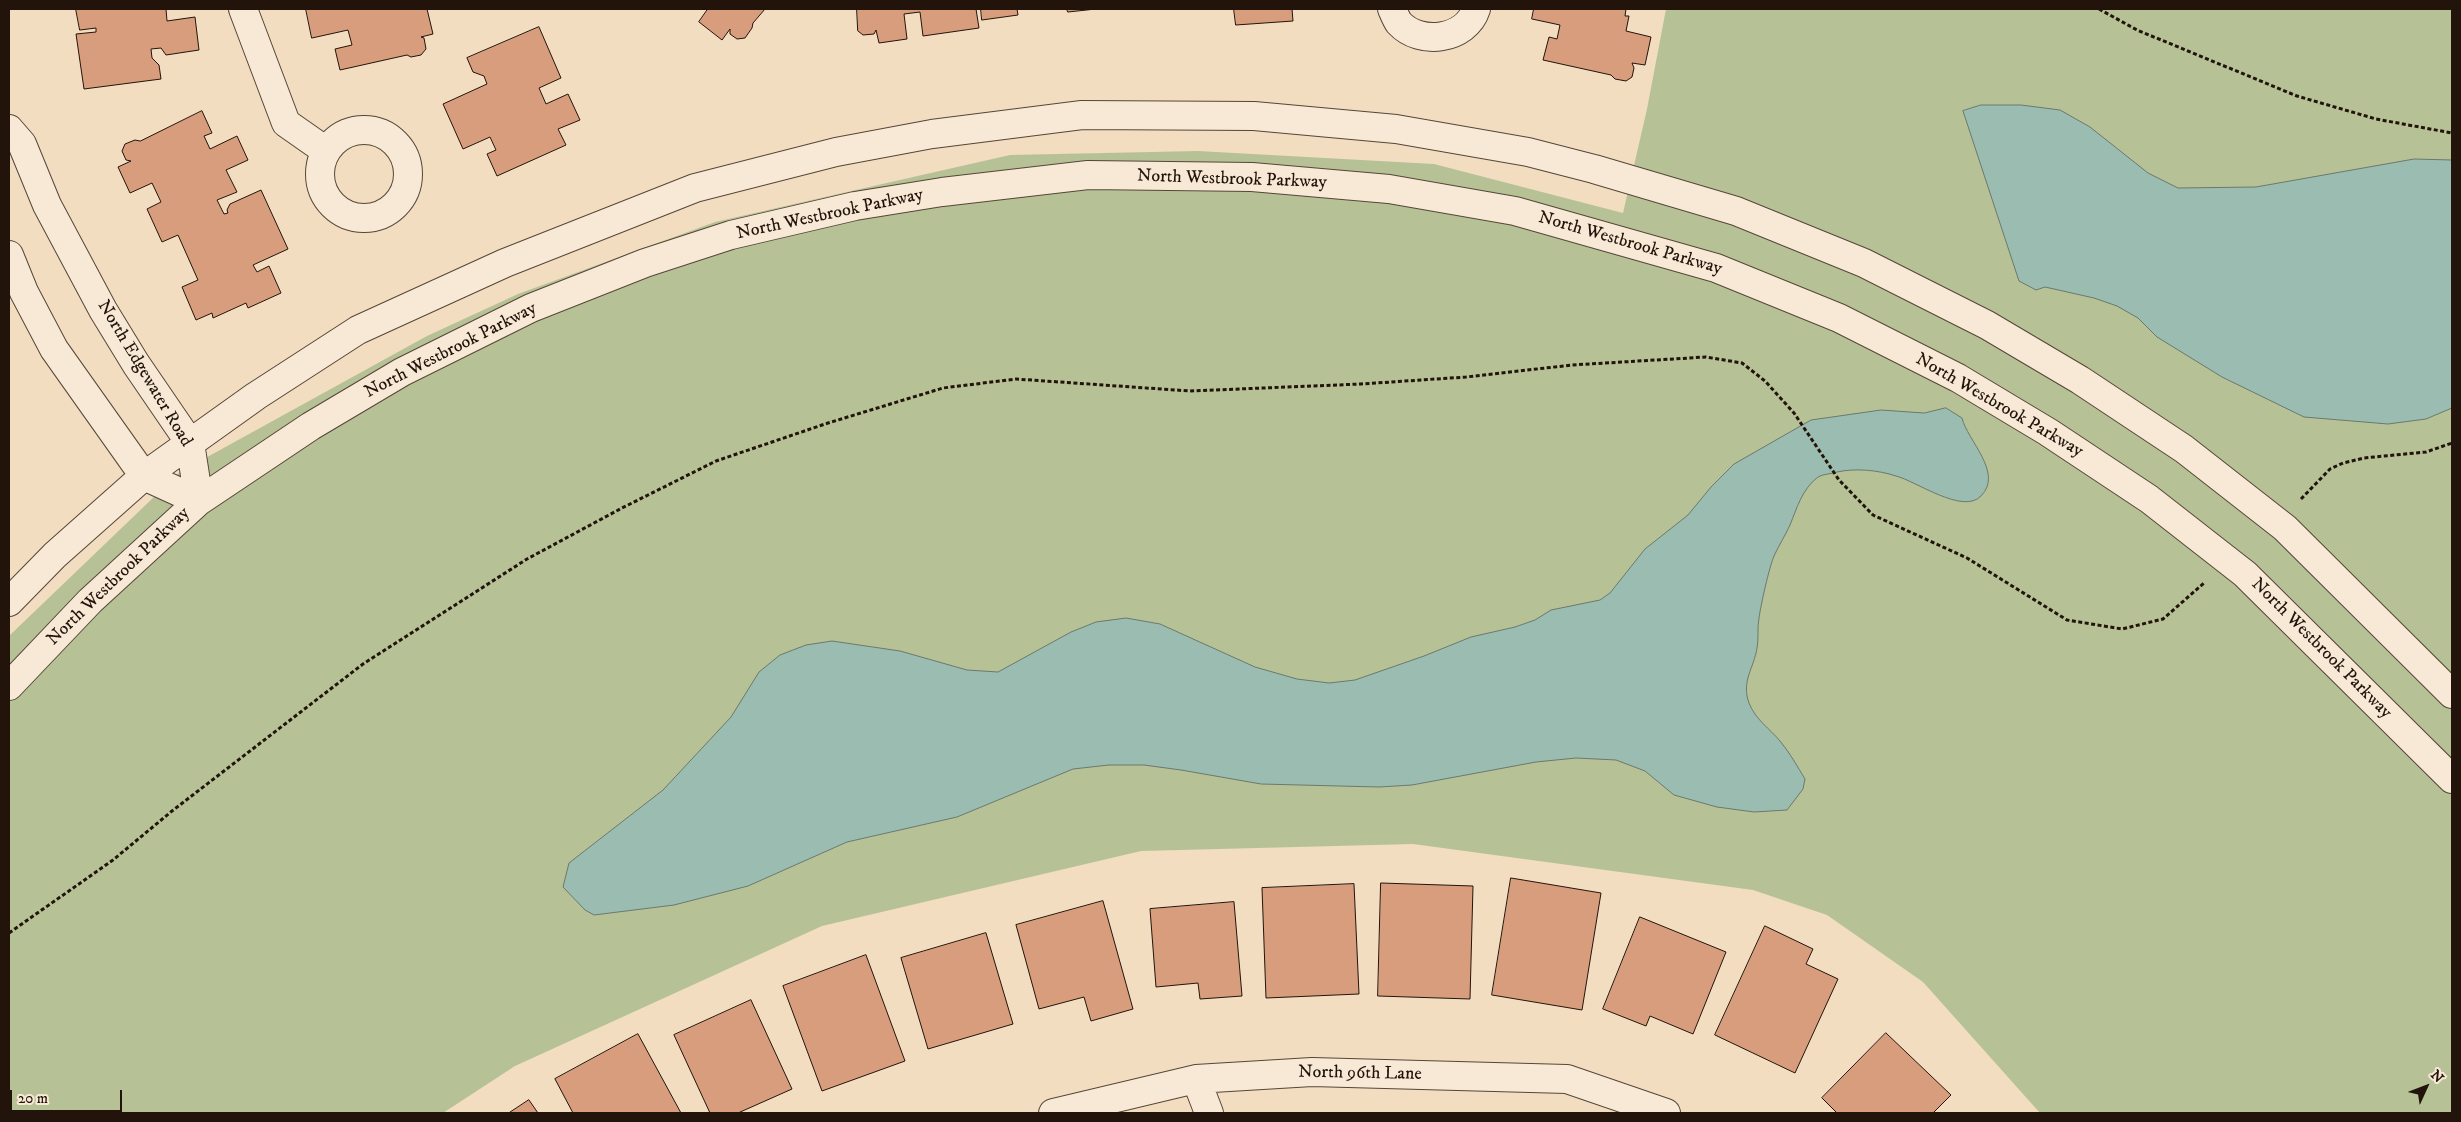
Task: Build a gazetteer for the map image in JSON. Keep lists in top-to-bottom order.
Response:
{
  "streets": {
    "street": ["North Westbrook Parkway", "North Edgewater Road", "North 96th Lane"]
  },
  "crossings": [
    ["North Westbrook Parkway", "North Edgewater Road"]
  ],
  "scale_bar": "20 m",
  "north": "top right"
}
